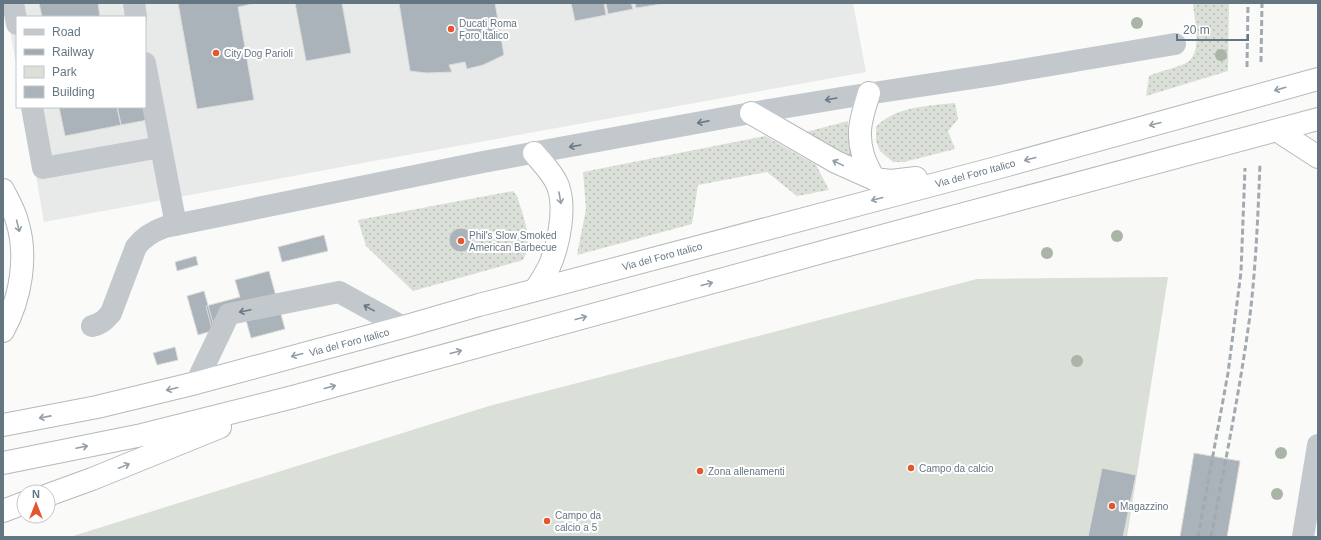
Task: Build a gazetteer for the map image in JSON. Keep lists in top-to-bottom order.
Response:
{
  "streets": {
    "highway": ["Via del Foro Italico"]
  },
  "places": [
    "Ducati Roma Foro Italico",
    "City Dog Parioli",
    "Phil's Slow Smoked American Barbecue",
    "Campo da calcio",
    "Zona allenamenti",
    "Magazzino",
    "Campo da calcio a 5"
  ],
  "legend": [
    "Road",
    "Railway",
    "Park",
    "Building"
  ],
  "scale_bar": "20 m",
  "north": "top"
}
